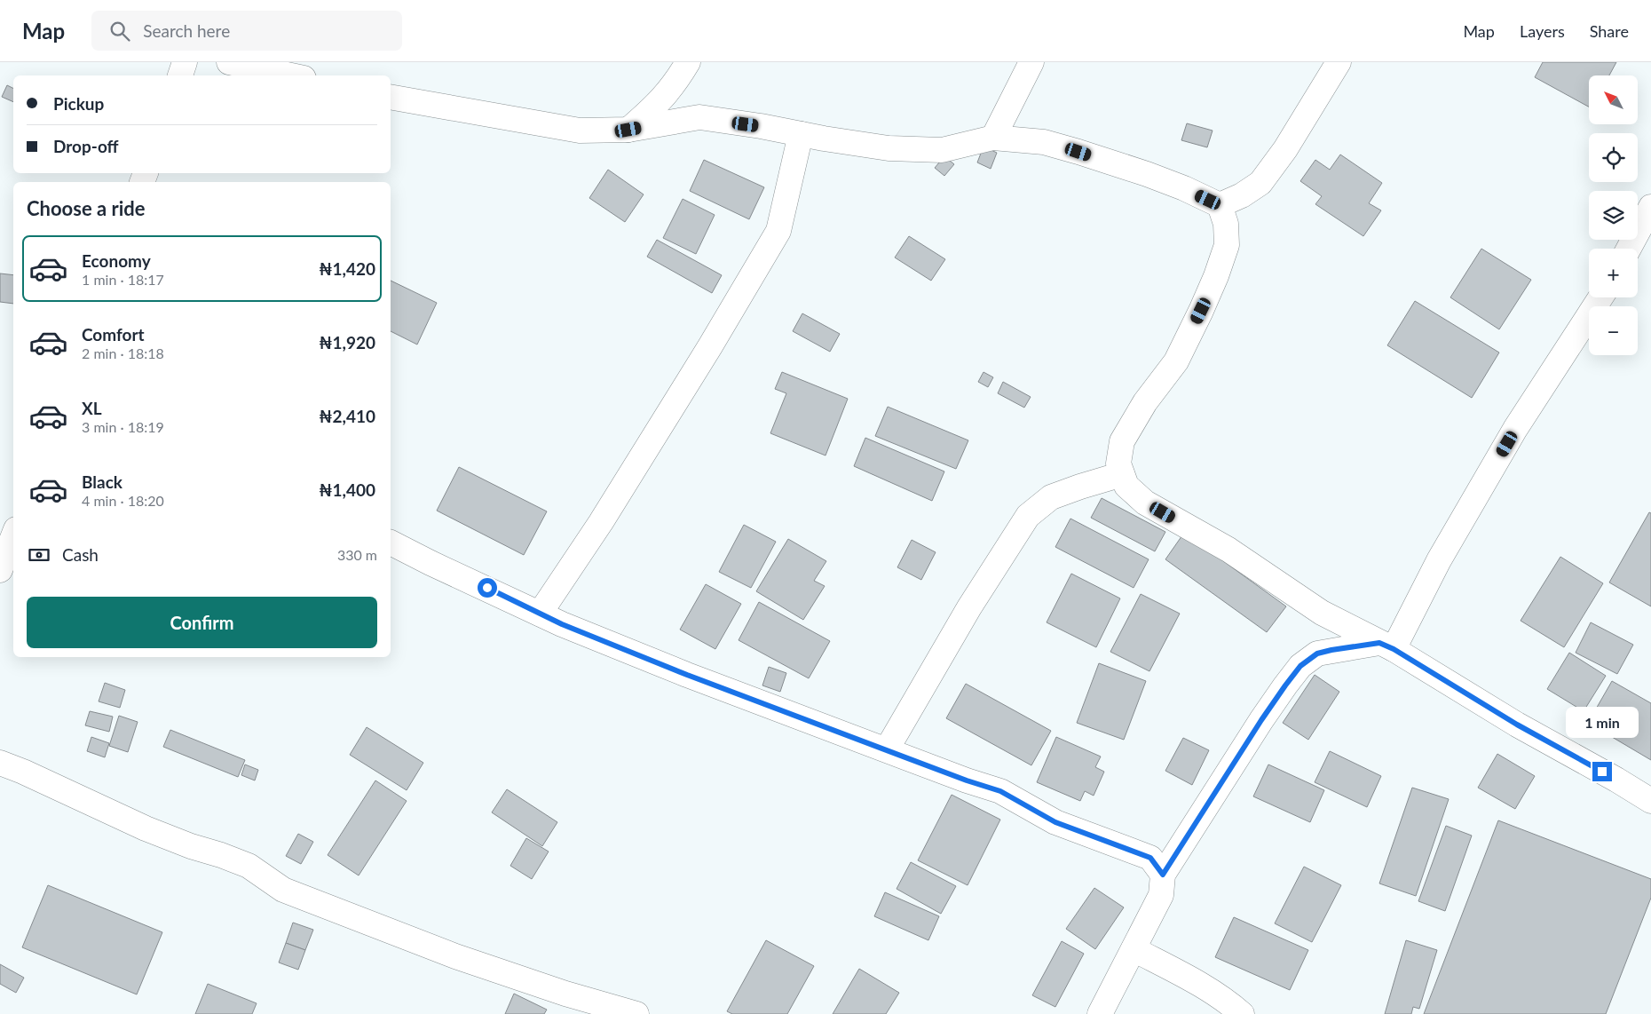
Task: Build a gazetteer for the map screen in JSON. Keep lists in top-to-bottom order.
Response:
{
  "north": "top left",
  "page": {
    "header": "Map",
    "search": "Search here",
    "nav": ["Map", "Layers", "Share"],
    "map_buttons": ["+", "−"],
    "banner": ["Pickup", "Drop-off"],
    "heading": "Choose a ride",
    "list": [
      {
        "name": "Economy",
        "note": "1 min · 18:17",
        "value": "₦1,420"
      },
      {
        "name": "Comfort",
        "note": "2 min · 18:18",
        "value": "₦1,920"
      },
      {
        "name": "XL",
        "note": "3 min · 18:19",
        "value": "₦2,410"
      },
      {
        "name": "Black",
        "note": "4 min · 18:20",
        "value": "₦1,400"
      }
    ],
    "pay": ["Cash", "330 m"],
    "buttons": "Confirm",
    "bubble": "1 min"
  }
}
